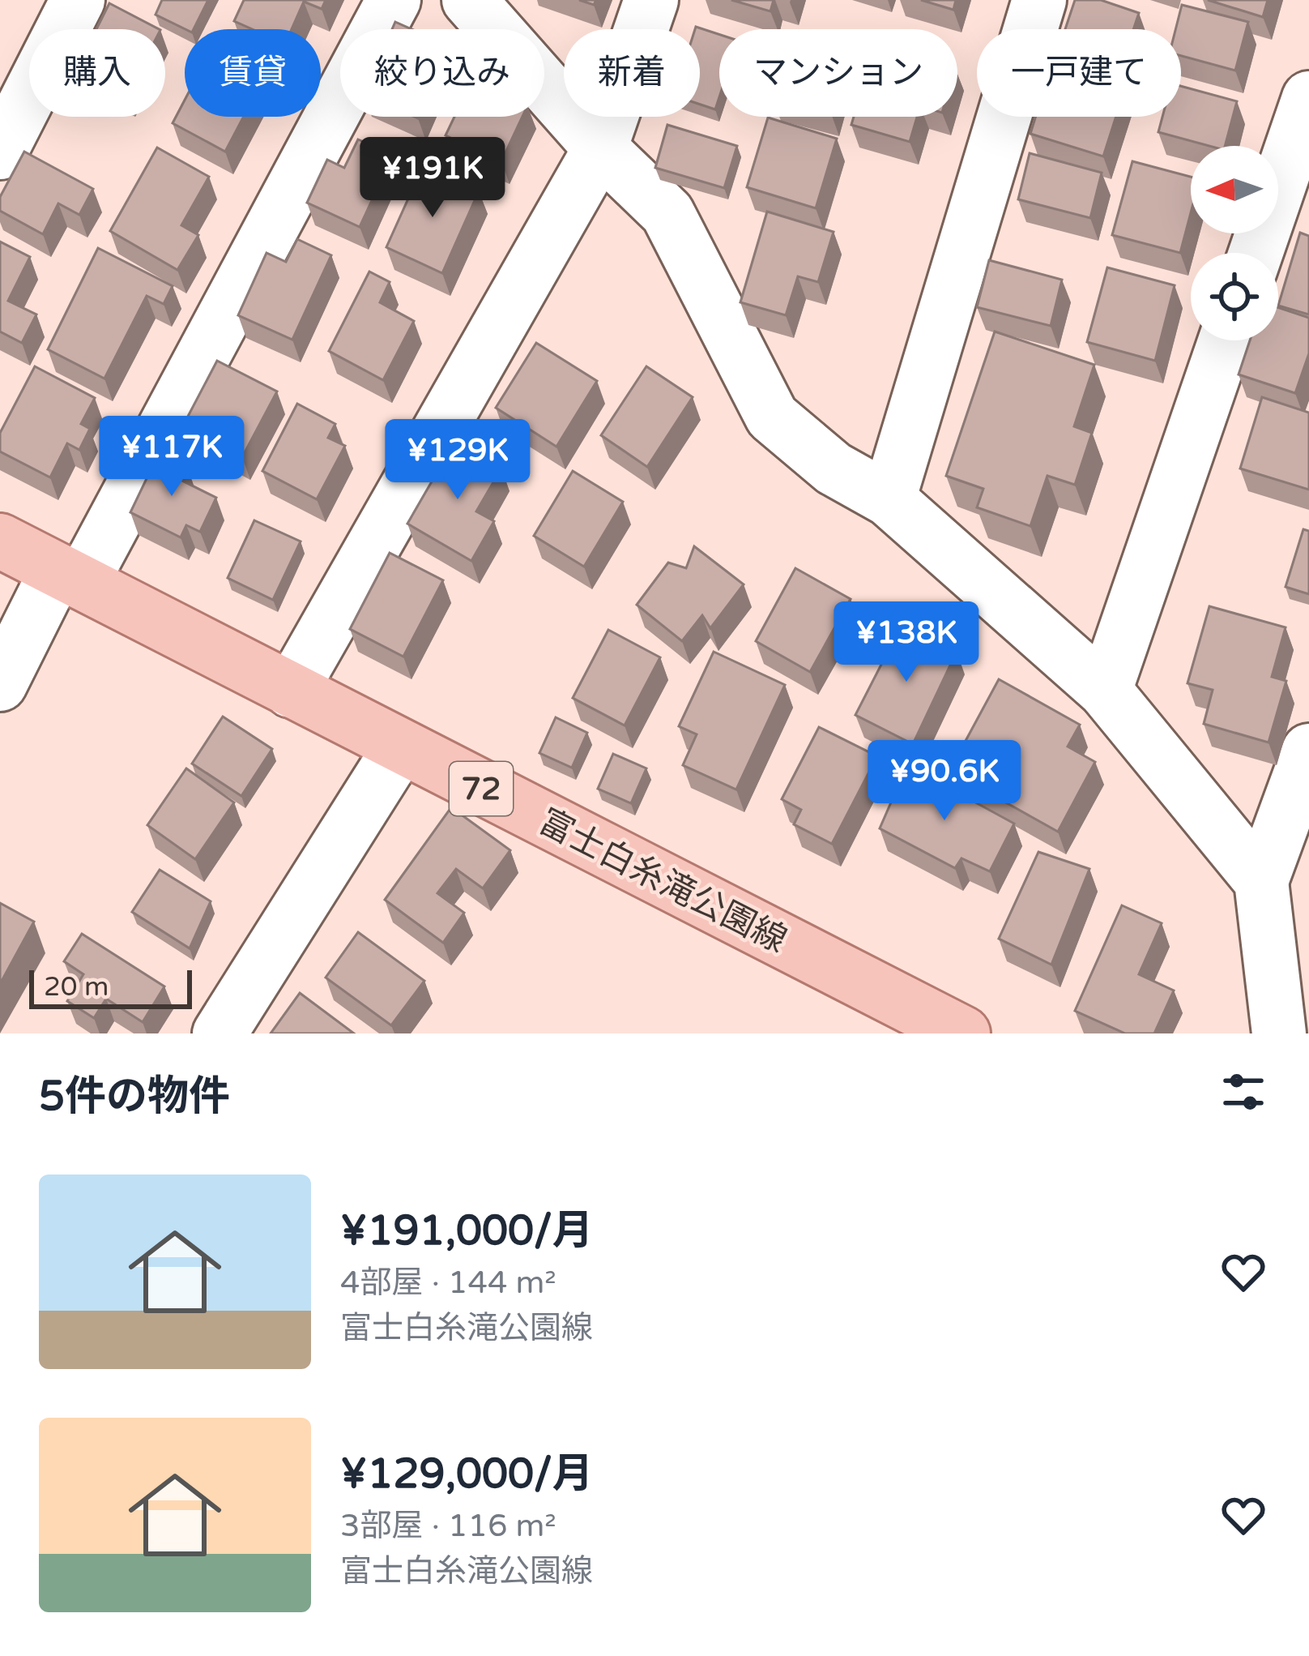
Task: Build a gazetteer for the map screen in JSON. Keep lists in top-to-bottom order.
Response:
{
  "streets": {
    "main road": ["72", "富士白糸滝公園線"]
  },
  "scale_bar": "20 m",
  "north": "left",
  "page": {
    "chip": [
      "購入",
      "賃貸",
      "絞り込み",
      "新着",
      "マンション",
      "一戸建て"
    ],
    "price": [
      "¥191K",
      "¥117K",
      "¥129K",
      "¥138K",
      "¥90.6K"
    ],
    "scale": "20 m",
    "heading": "5件の物件",
    "list": [
      {
        "name": "¥191,000/月",
        "note": "4部屋 · 144 m² · 富士白糸滝公園線"
      },
      {
        "name": "¥129,000/月",
        "note": "3部屋 · 116 m² · 富士白糸滝公園線"
      }
    ]
  }
}
